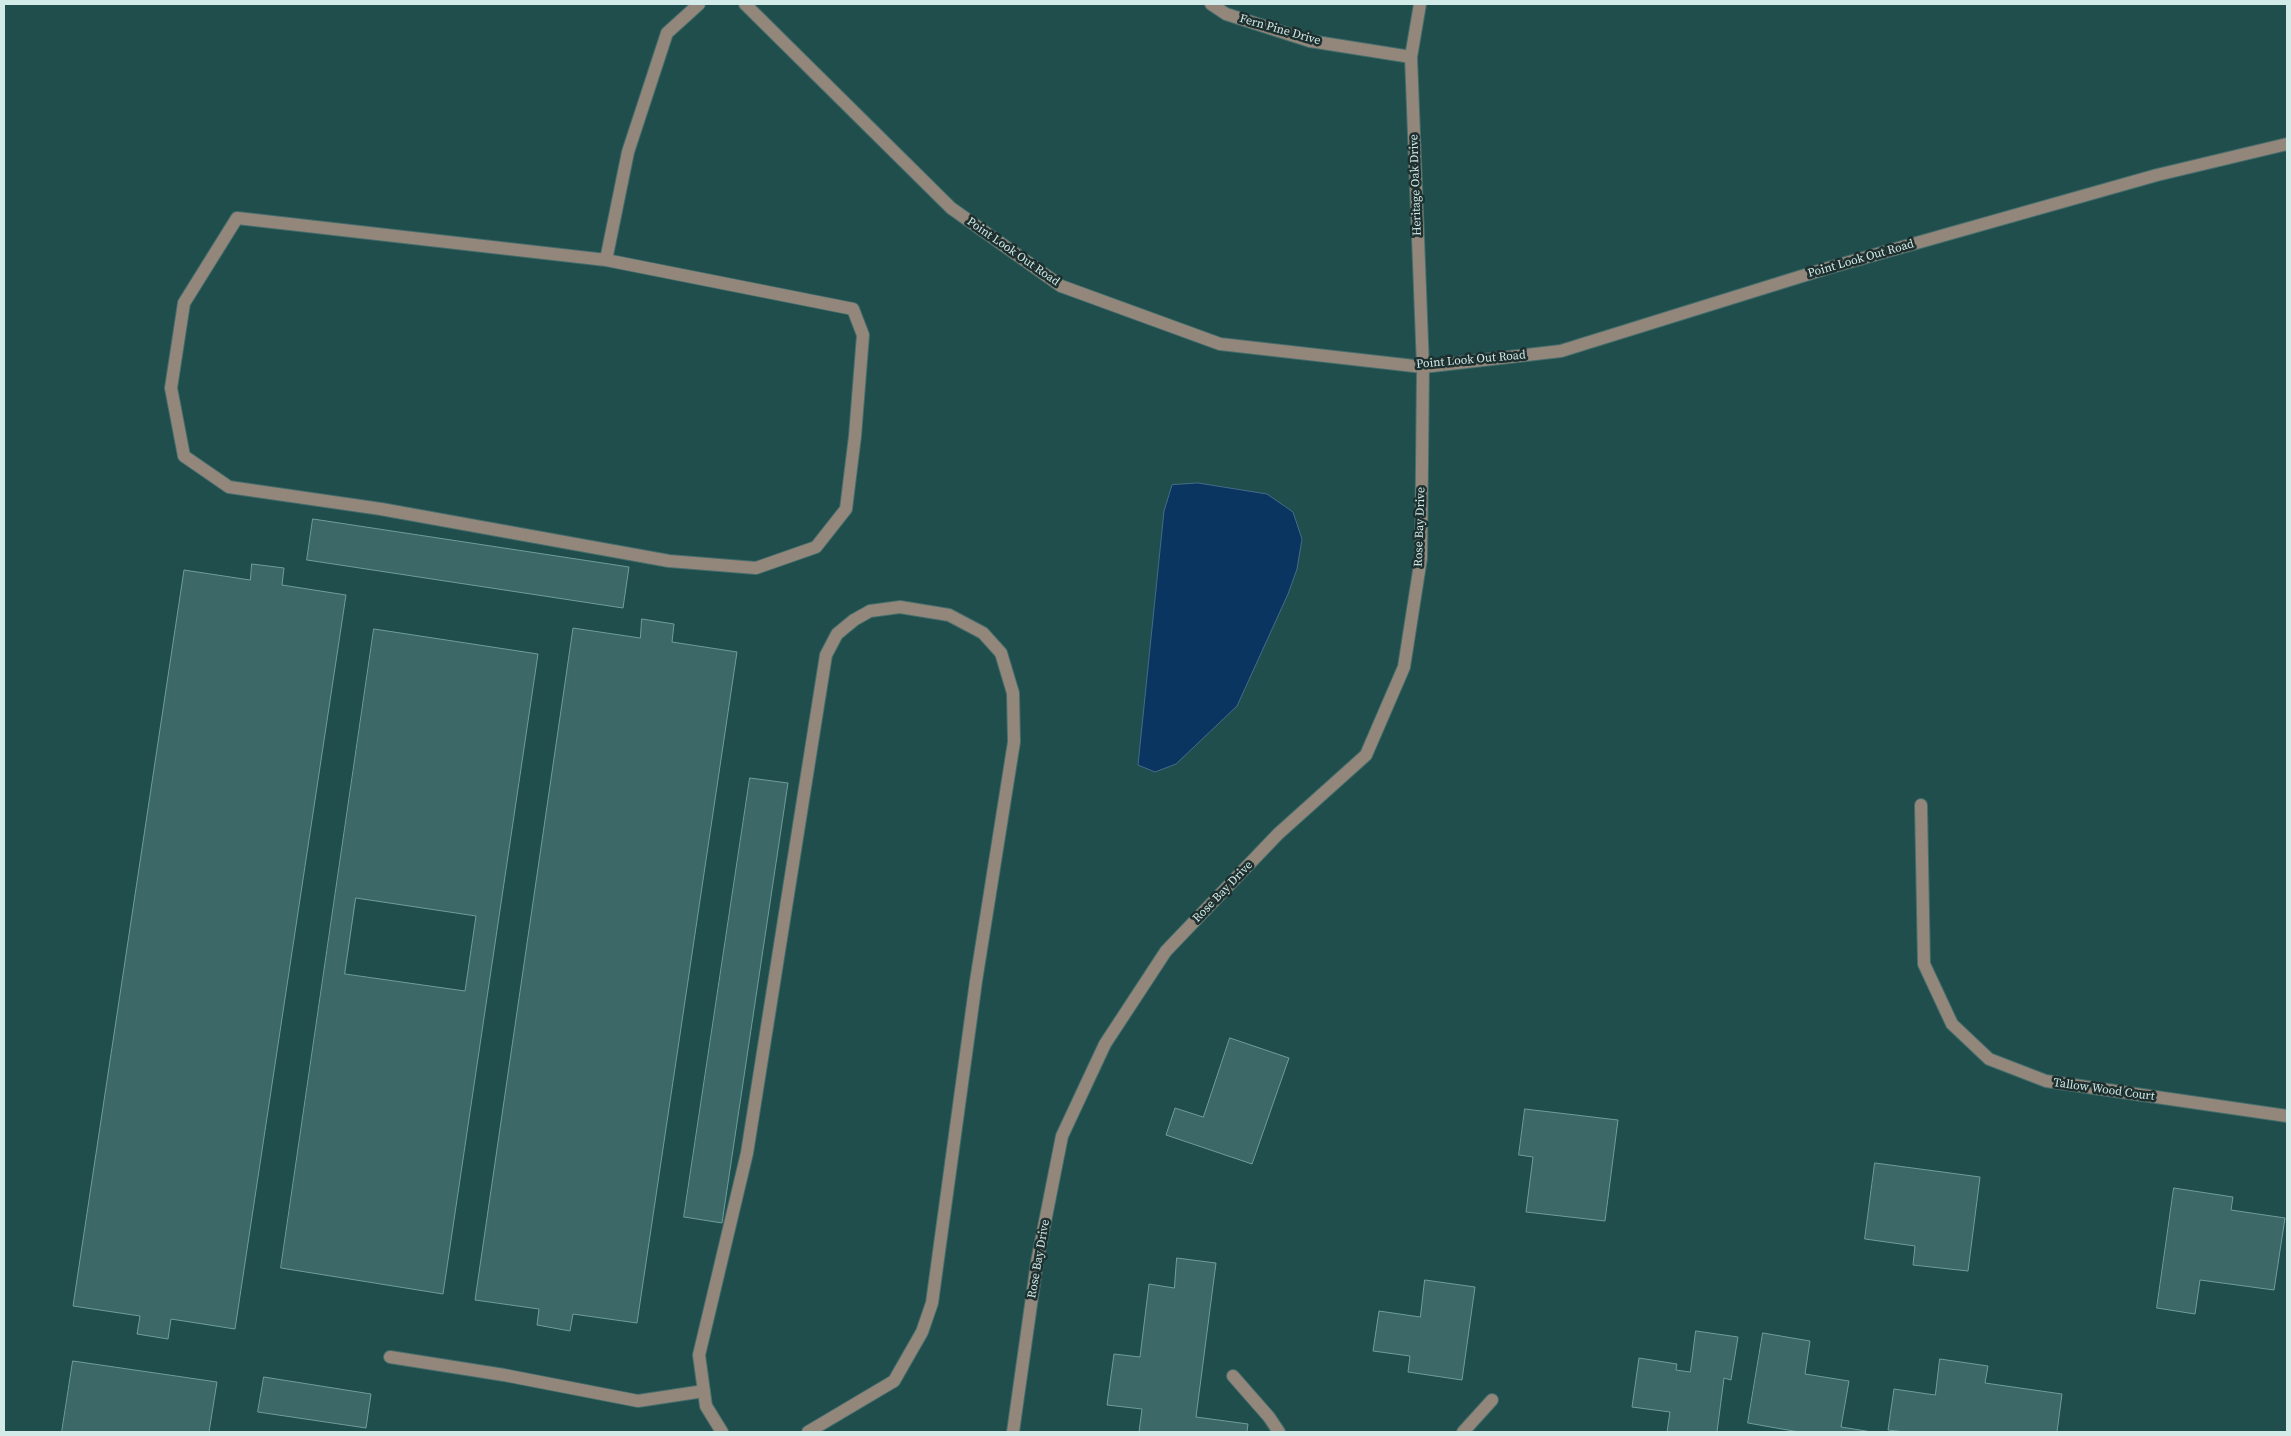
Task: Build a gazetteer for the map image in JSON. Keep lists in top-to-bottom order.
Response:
{
  "streets": {
    "street": [
      "Fern Pine Drive",
      "Heritage Oak Drive",
      "Point Look Out Road",
      "Rose Bay Drive",
      "Tallow Wood Court"
    ]
  },
  "crossings": [
    ["Fern Pine Drive", "Heritage Oak Drive"],
    ["Heritage Oak Drive", "Point Look Out Road"],
    ["Heritage Oak Drive", "Rose Bay Drive"],
    ["Point Look Out Road", "Rose Bay Drive"]
  ]
}
